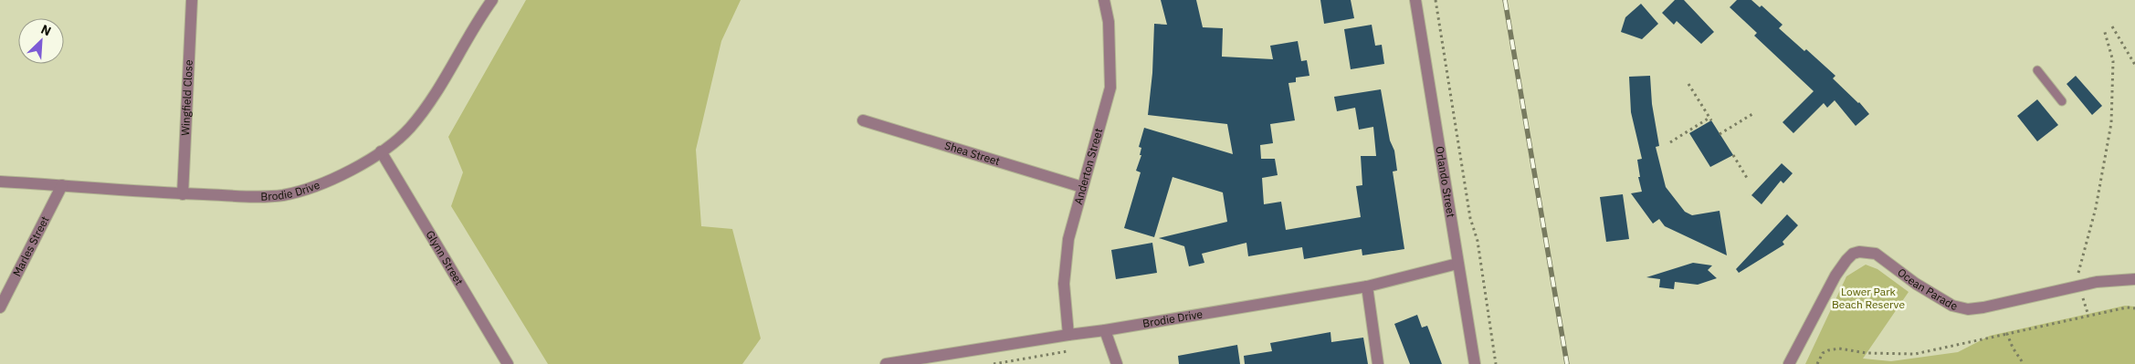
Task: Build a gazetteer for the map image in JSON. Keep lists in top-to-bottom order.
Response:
{
  "streets": {
    "street": [
      "Wingfield Close",
      "Shea Street",
      "Anderton Street",
      "Orlando Street",
      "Brodie Drive",
      "Marles Street",
      "Glynn Street",
      "Ocean Parade"
    ]
  },
  "crossings": [
    ["Wingfield Close", "Brodie Drive"],
    ["Shea Street", "Anderton Street"],
    ["Anderton Street", "Brodie Drive"],
    ["Orlando Street", "Brodie Drive"],
    ["Brodie Drive", "Marles Street"],
    ["Brodie Drive", "Glynn Street"]
  ],
  "parks": ["Lower Park Beach Reserve"],
  "north": "top right"
}
